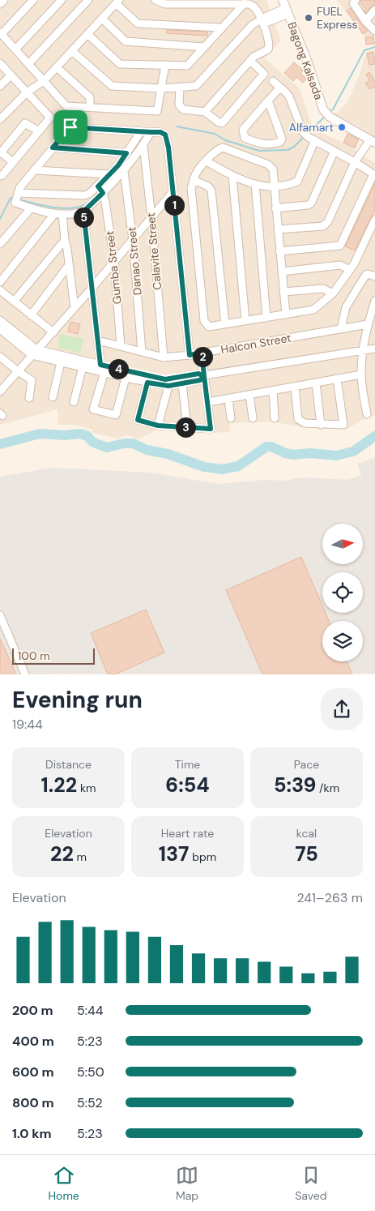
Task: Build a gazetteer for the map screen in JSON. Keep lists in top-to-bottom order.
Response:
{
  "streets": {
    "street": [
      "Bagong Kalsada",
      "Calavite Street",
      "Danao Street",
      "Gumba Street",
      "Halcon Street"
    ]
  },
  "crossings": [
    ["Calavite Street", "Halcon Street"],
    ["Danao Street", "Halcon Street"],
    ["Gumba Street", "Halcon Street"]
  ],
  "places": ["FUEL Express", "Alfamart"],
  "scale_bar": "100 m",
  "north": "right",
  "page": {
    "pins": [
      "1",
      "5",
      "2",
      "4",
      "3"
    ],
    "scale": "100 m",
    "heading": ["Evening run", "19:44"],
    "stats": [
      ["Distance", "1.22 km"],
      ["Time", "6:54"],
      ["Pace", "5:39 /km"],
      ["Elevation", "22 m"],
      ["Heart rate", "137 bpm"],
      ["kcal", "75"]
    ],
    "chart": ["Elevation", "241–263 m"],
    "list": [
      {
        "name": "200 m",
        "note": "5:44"
      },
      {
        "name": "400 m",
        "note": "5:23"
      },
      {
        "name": "600 m",
        "note": "5:50"
      },
      {
        "name": "800 m",
        "note": "5:52"
      },
      {
        "name": "1.0 km",
        "note": "5:23"
      }
    ],
    "tabs": ["Home", "Map", "Saved"]
  }
}
